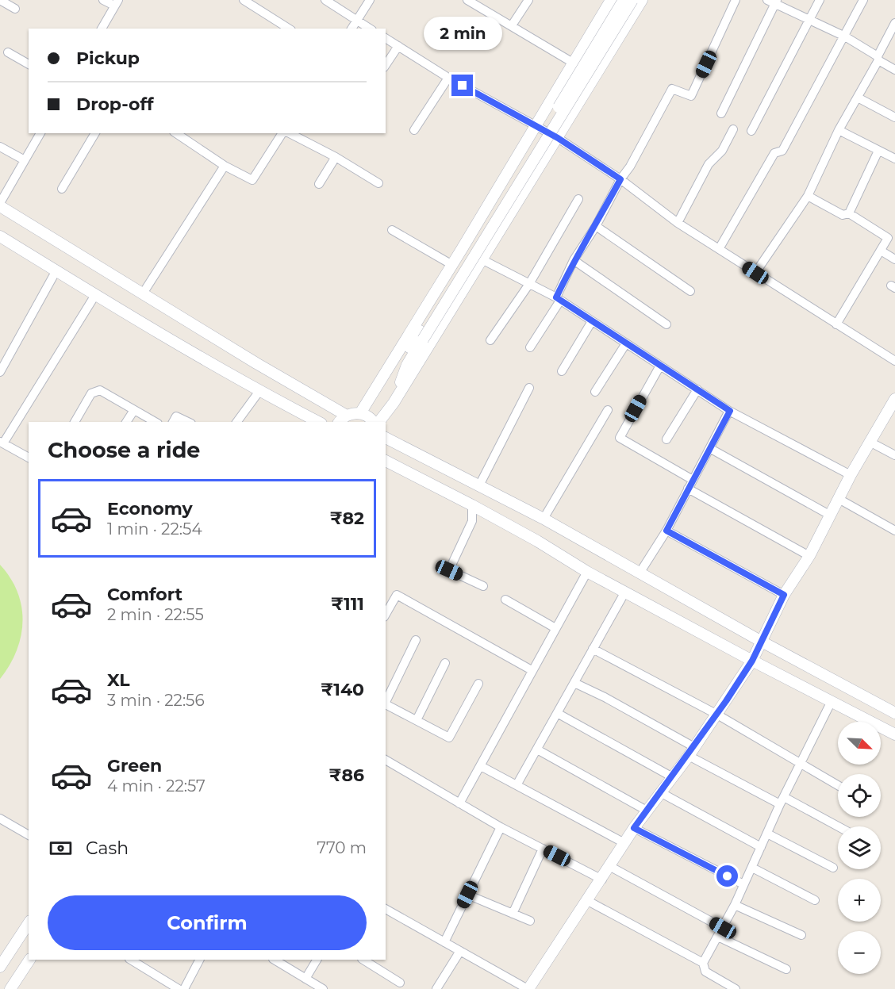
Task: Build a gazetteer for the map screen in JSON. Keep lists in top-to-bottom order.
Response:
{
  "north": "bottom right",
  "page": {
    "bubble": "2 min",
    "banner": ["Pickup", "Drop-off"],
    "heading": "Choose a ride",
    "list": [
      {
        "name": "Economy",
        "note": "1 min · 22:54",
        "value": "₹82"
      },
      {
        "name": "Comfort",
        "note": "2 min · 22:55",
        "value": "₹111"
      },
      {
        "name": "XL",
        "note": "3 min · 22:56",
        "value": "₹140"
      },
      {
        "name": "Green",
        "note": "4 min · 22:57",
        "value": "₹86"
      }
    ],
    "map_buttons": ["+", "−"],
    "pay": ["Cash", "770 m"],
    "buttons": "Confirm"
  }
}
